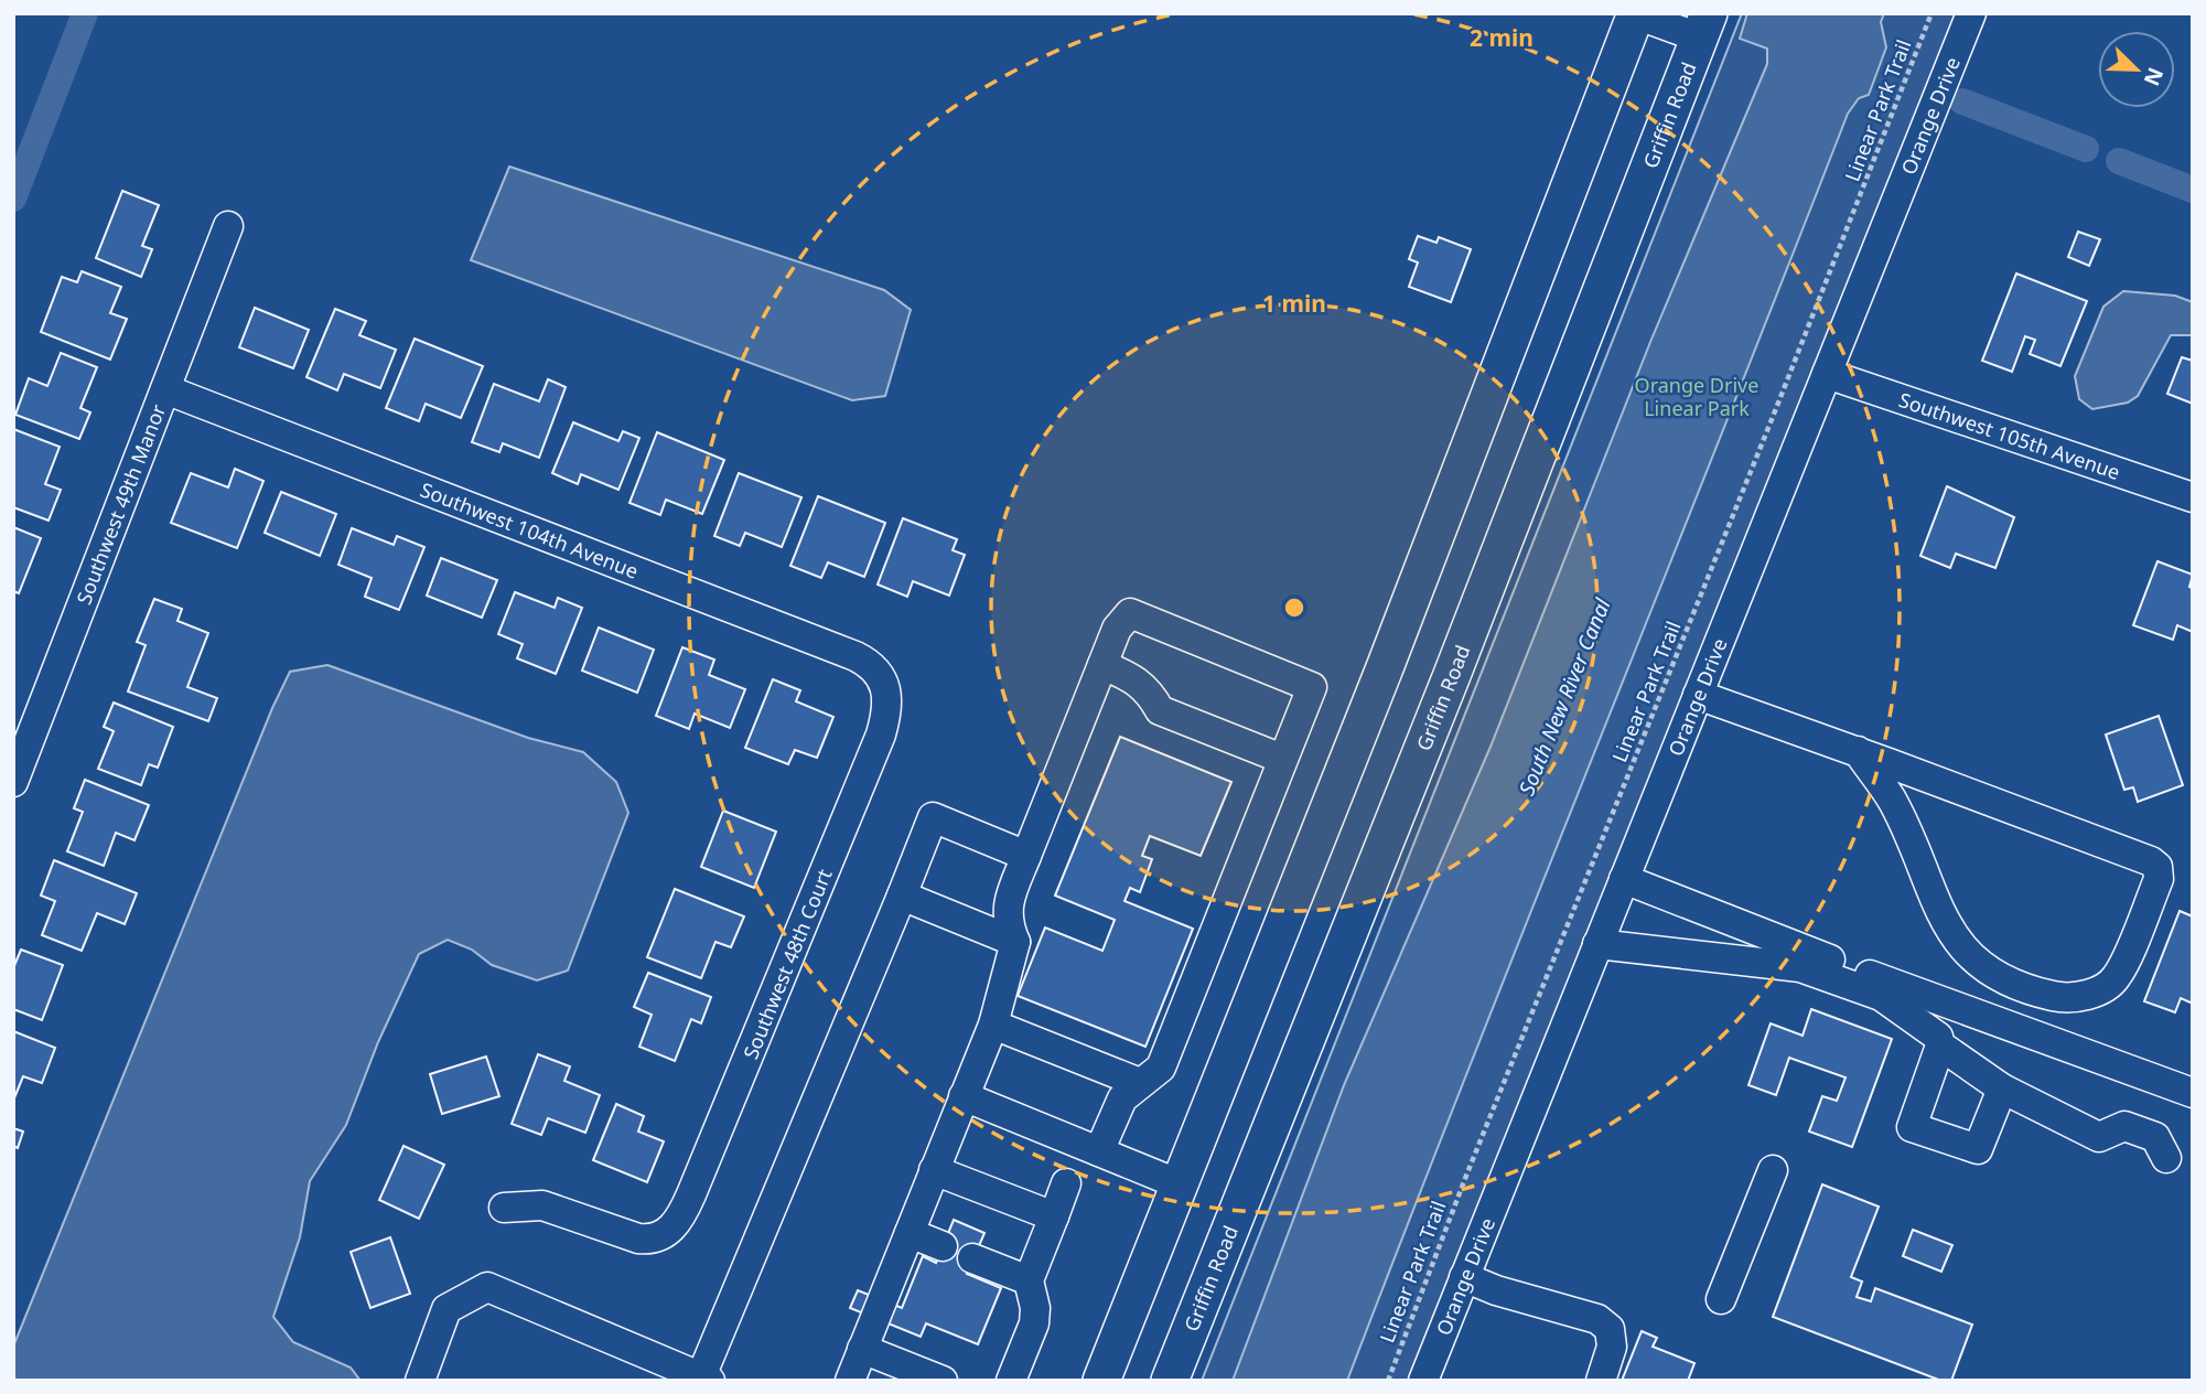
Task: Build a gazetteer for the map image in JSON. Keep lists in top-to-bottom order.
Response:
{
  "streets": {
    "main road": ["Griffin Road"],
    "street": [
      "Orange Drive",
      "Southwest 105th Avenue",
      "Southwest 49th Manor",
      "Southwest 104th Avenue",
      "Southwest 48th Court"
    ],
    "path": ["Linear Park Trail"]
  },
  "crossings": [
    ["Orange Drive", "Southwest 105th Avenue"],
    ["Southwest 49th Manor", "Southwest 104th Avenue"],
    ["Southwest 104th Avenue", "Southwest 48th Court"]
  ],
  "water": ["South New River Canal"],
  "parks": ["Orange Drive Linear Park"],
  "north": "bottom right",
  "rings": ["2 min", "1 min"]
}
